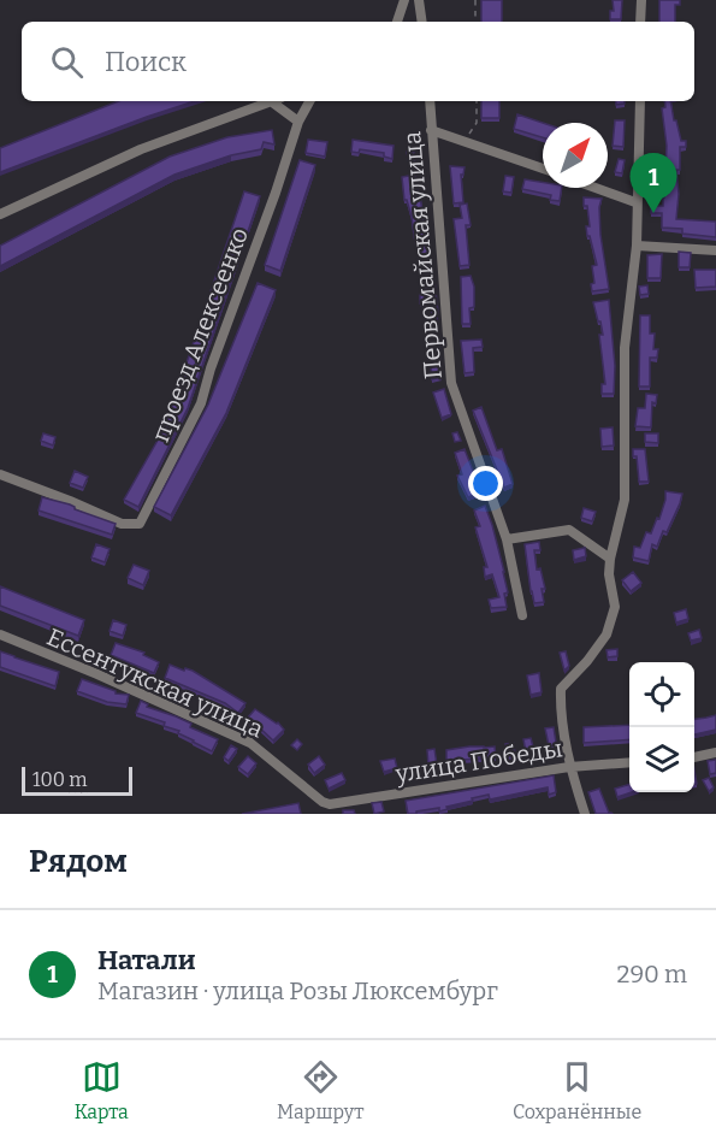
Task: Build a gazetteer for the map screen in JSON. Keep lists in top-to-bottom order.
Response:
{
  "streets": {
    "street": [
      "Первомайская улица",
      "проезд Алексеенко",
      "Ессентукская улица",
      "улица Победы"
    ]
  },
  "crossings": [
    ["Ессентукская улица", "улица Победы"]
  ],
  "scale_bar": "100 m",
  "north": "top right",
  "page": {
    "search": "Поиск",
    "pins": "1",
    "scale": "100 m",
    "heading": "Рядом",
    "list": [
      {
        "mark": "1",
        "name": "Натали",
        "note": "Магазин · улица Розы Люксембург",
        "value": "290 m"
      }
    ],
    "nav": ["Карта", "Маршрут", "Сохранённые"]
  }
}
